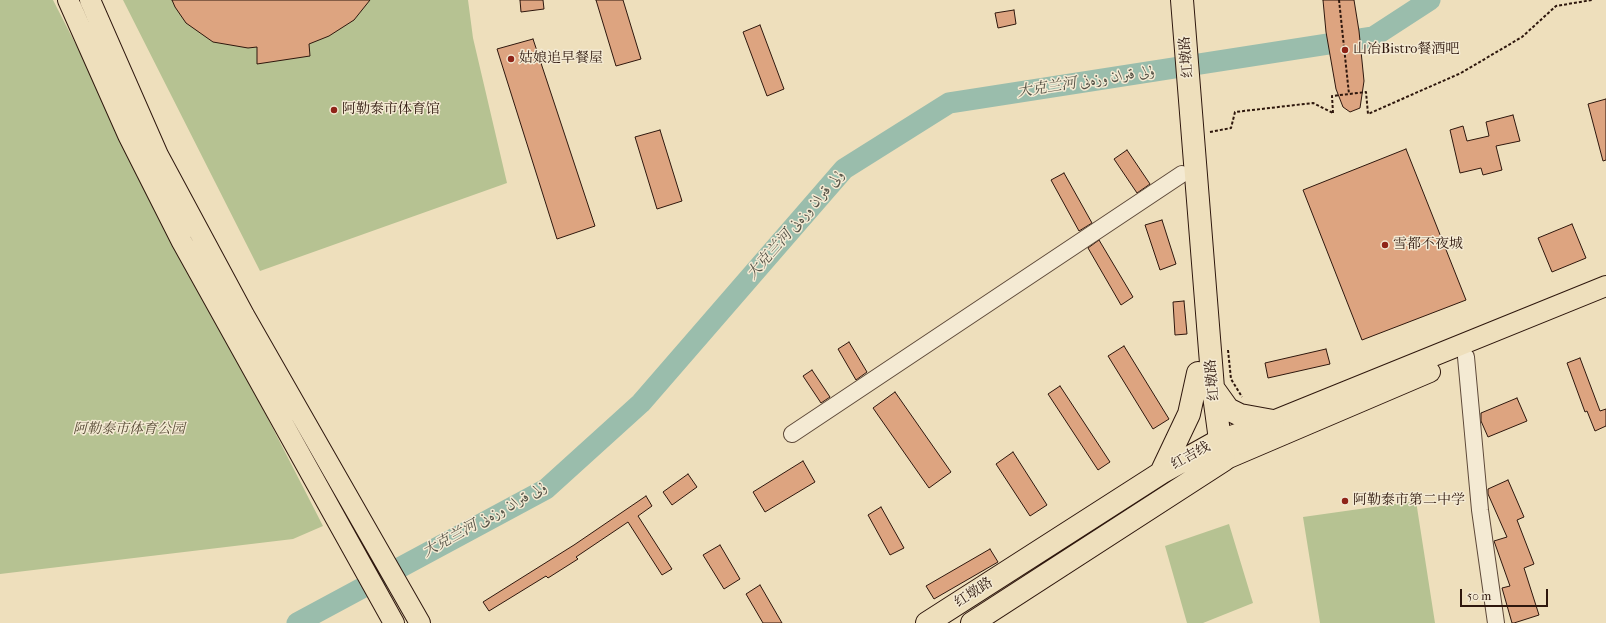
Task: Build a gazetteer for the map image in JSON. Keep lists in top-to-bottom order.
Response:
{
  "streets": {
    "highway": ["红墩路", "红吉线"]
  },
  "crossings": [
    ["红墩路", "红吉线"]
  ],
  "water": ["大克兰河 ۇلى قىران وزەنى"],
  "parks": ["阿勒泰市体育公园"],
  "places": [
    "山冶Bistro餐酒吧",
    "姑娘追早餐屋",
    "阿勒泰市体育馆",
    "雪都不夜城",
    "阿勒泰市第二中学"
  ],
  "scale_bar": "50 m"
}
